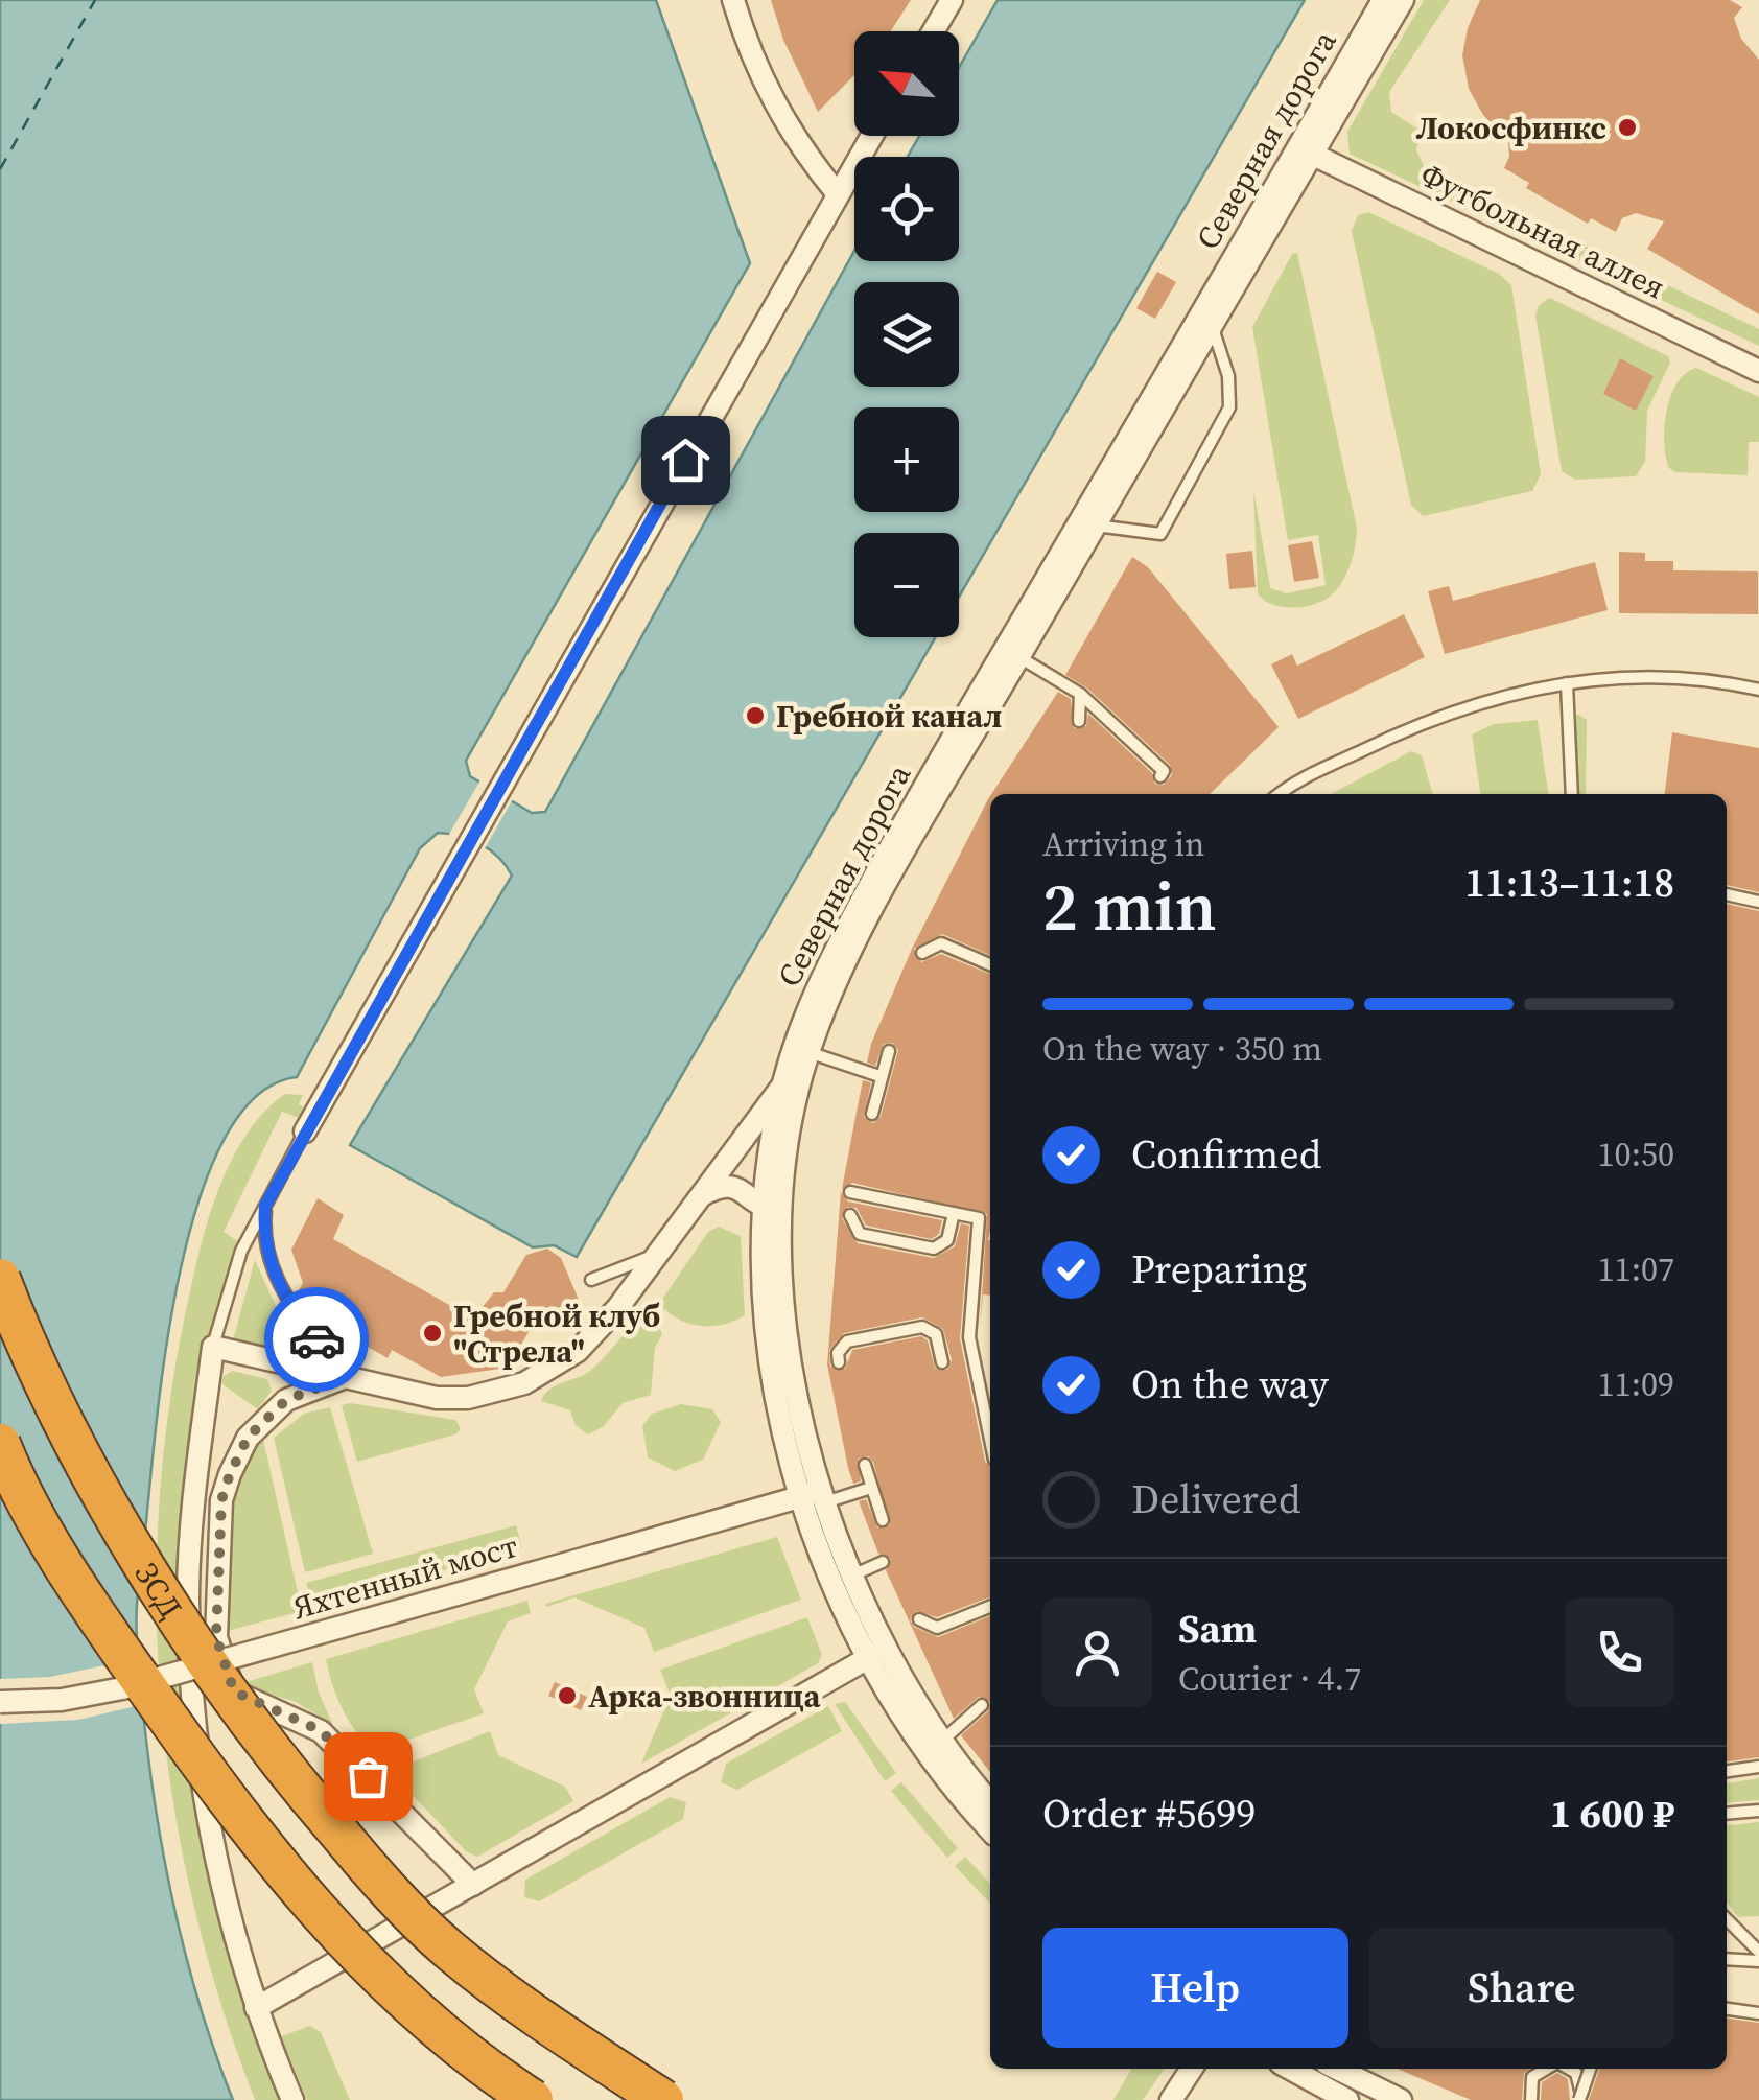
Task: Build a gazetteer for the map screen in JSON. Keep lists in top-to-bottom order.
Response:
{
  "streets": {
    "highway": ["ЗСД"],
    "street": ["Северная дорога", "Футбольная аллея", "Яхтенный мост"]
  },
  "crossings": [
    ["Северная дорога", "Футбольная аллея"],
    ["Северная дорога", "Яхтенный мост"]
  ],
  "places": [
    "Локосфинкс",
    "Гребной канал",
    "Гребной клуб \"Стрела\"",
    "Арка-звонница"
  ],
  "north": "top left",
  "page": {
    "map_buttons": ["+", "−"],
    "heading": ["2 min", "Arriving in", "11:13–11:18"],
    "panel": [
      "Sam",
      "Courier · 4.7",
      "Order #5699",
      "1 600 ₽"
    ],
    "bar": "On the way · 350 m",
    "list": [
      ["Confirmed", "10:50"],
      ["Preparing", "11:07"],
      ["On the way", "11:09"],
      "Delivered"
    ],
    "buttons": ["Help", "Share"]
  }
}
